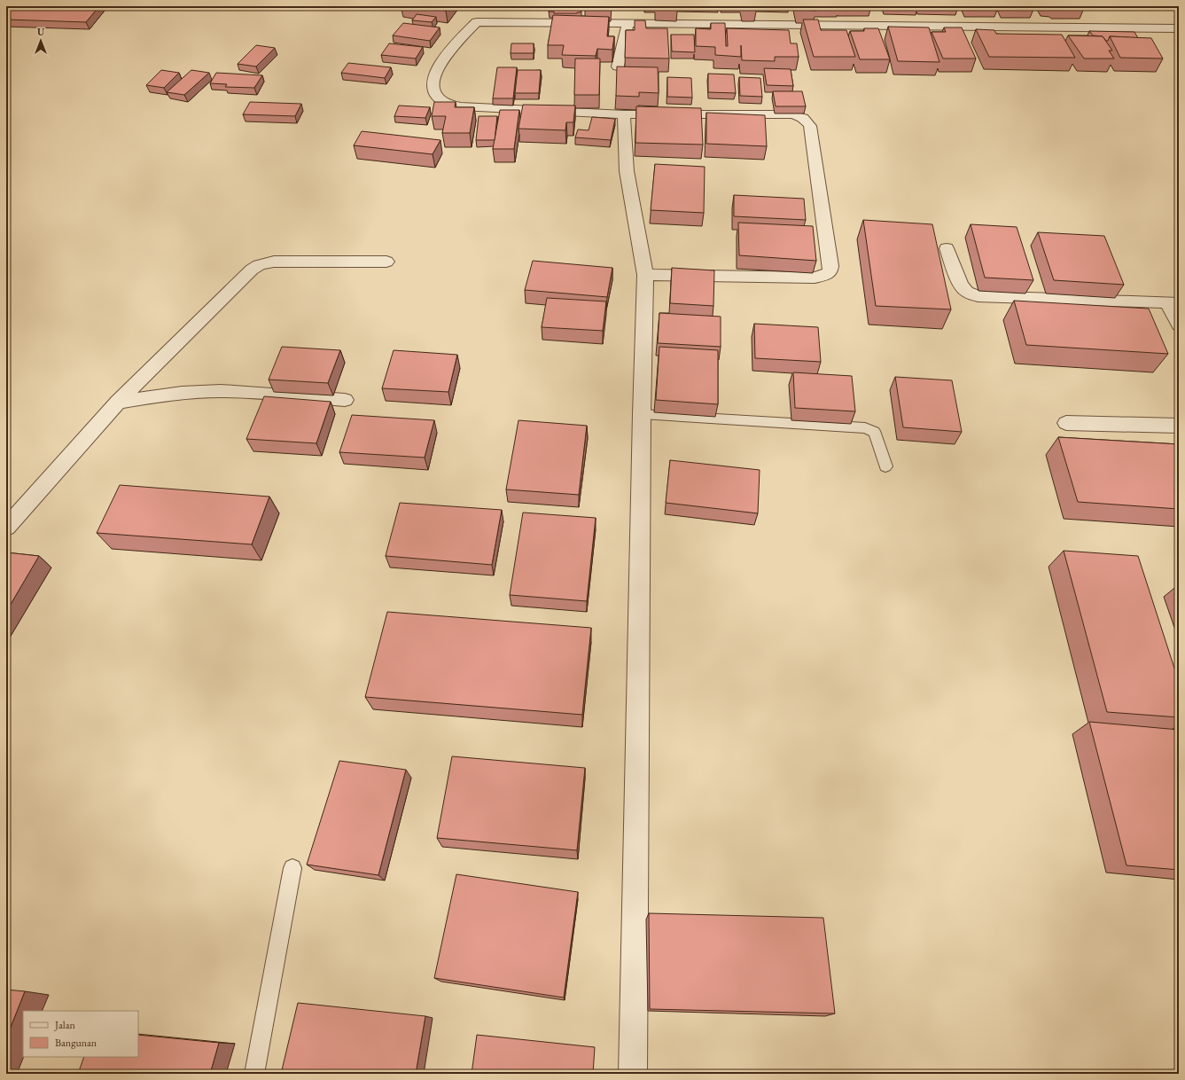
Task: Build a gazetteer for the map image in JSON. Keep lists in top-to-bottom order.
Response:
{
  "legend": ["Jalan", "Bangunan"],
  "north": "top"
}
